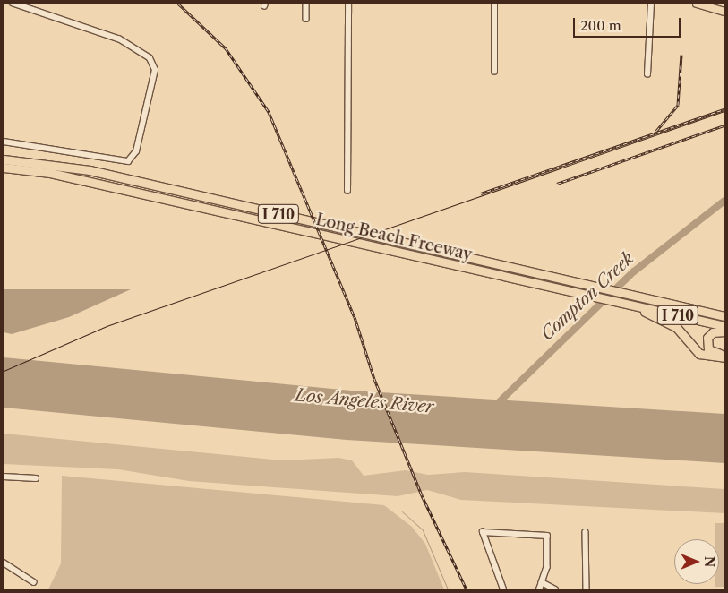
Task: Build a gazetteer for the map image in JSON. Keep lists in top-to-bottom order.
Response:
{
  "streets": {
    "highway": ["I 710", "Long Beach Freeway"]
  },
  "water": ["Compton Creek", "Los Angeles River"],
  "scale_bar": "200 m",
  "north": "right"
}
